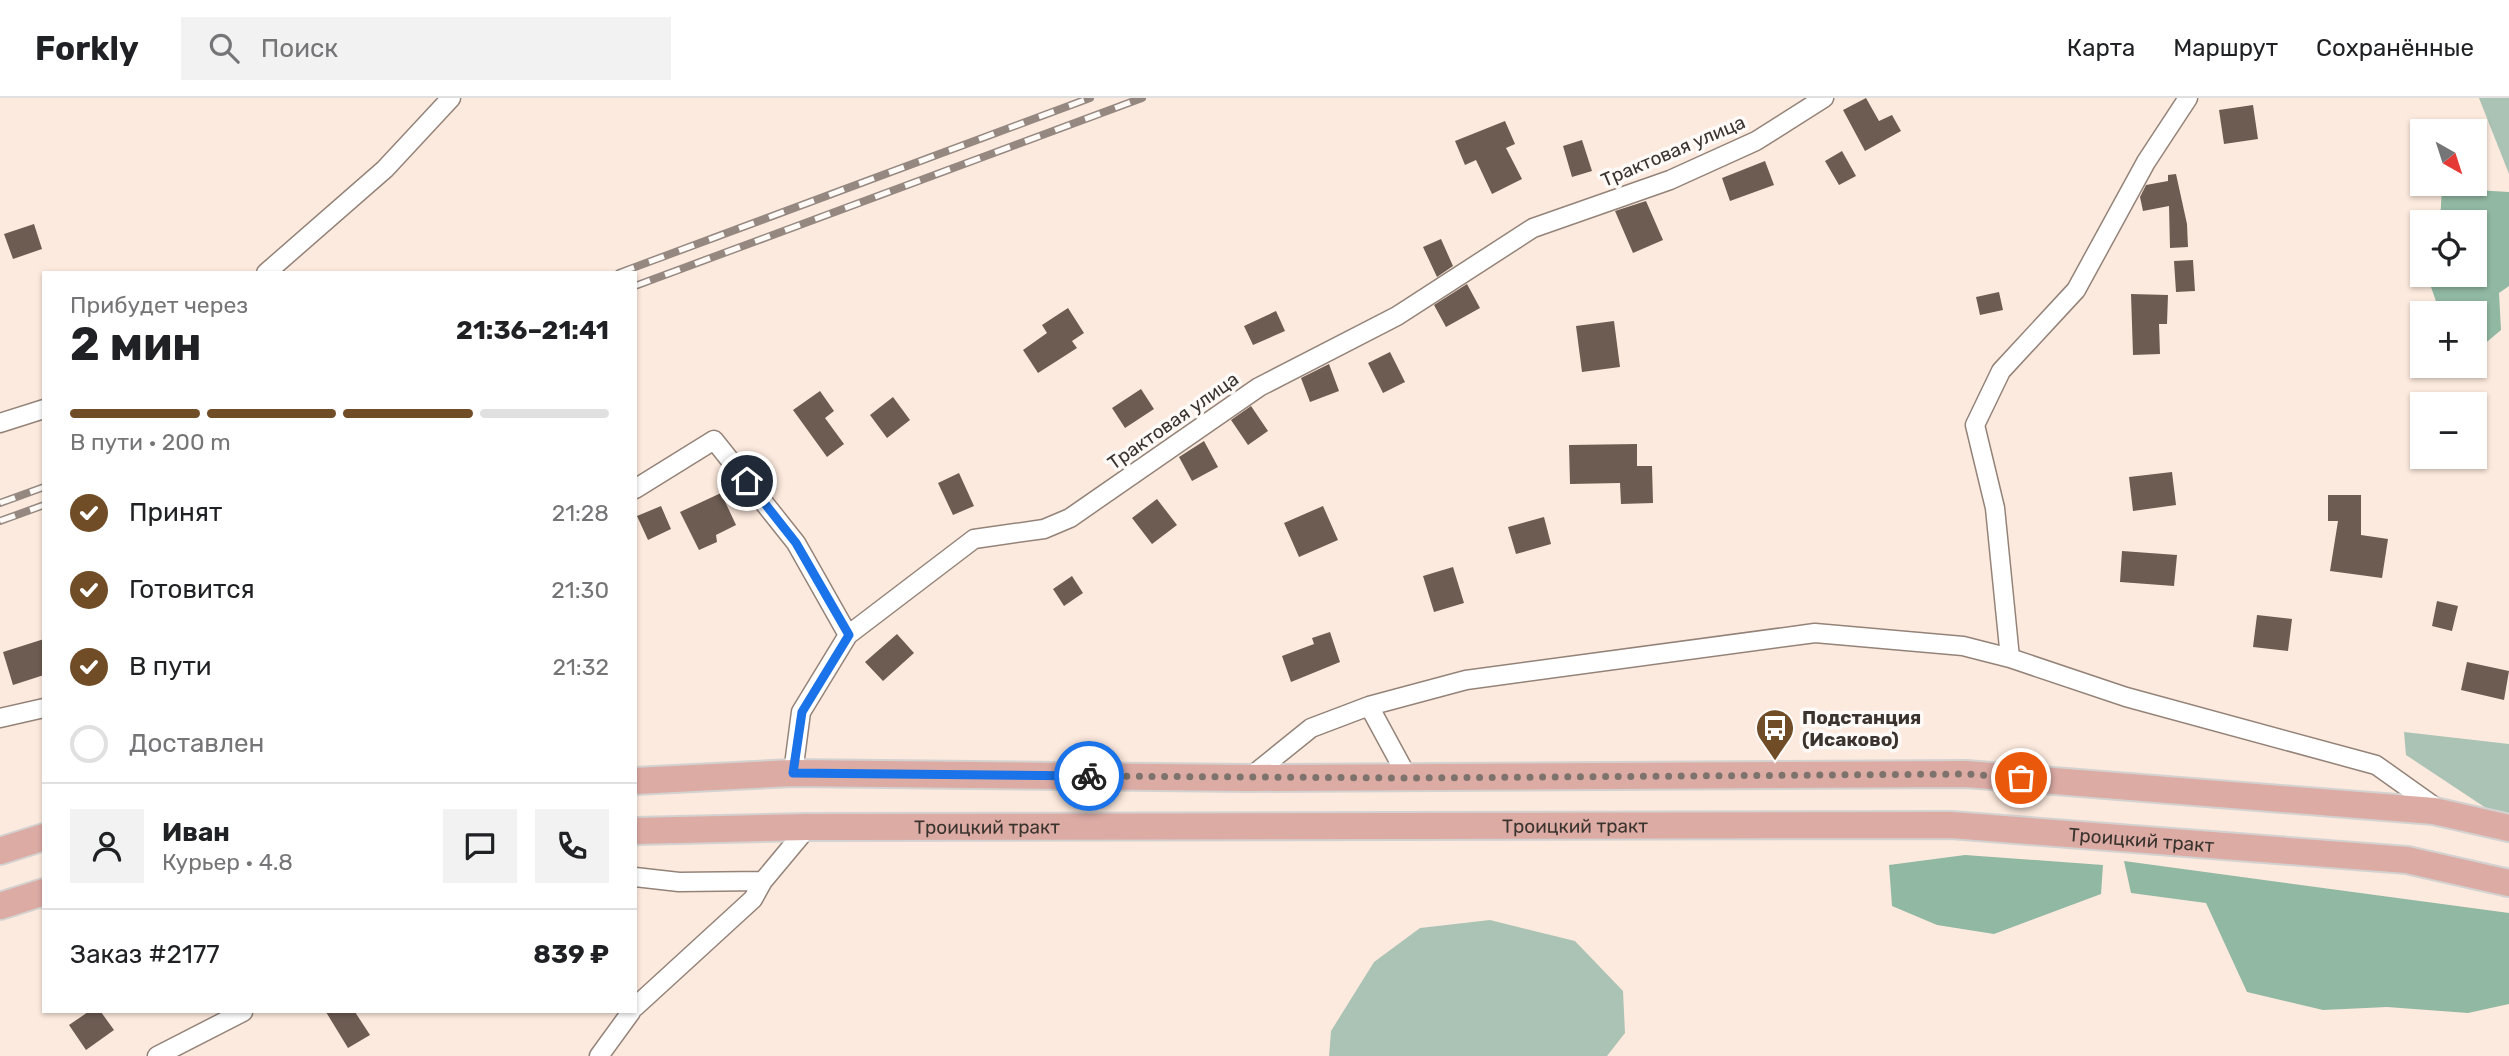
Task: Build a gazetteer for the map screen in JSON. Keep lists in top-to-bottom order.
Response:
{
  "streets": {
    "main road": ["Троицкий тракт"],
    "street": ["Трактовая улица"]
  },
  "places": {
    "bus stop": ["Подстанция (Исаково)"]
  },
  "north": "bottom right",
  "page": {
    "header": "Forkly",
    "search": "Поиск",
    "nav": ["Карта", "Маршрут", "Сохранённые"],
    "map_buttons": ["+", "−"],
    "heading": ["2 мин", "Прибудет через", "21:36–21:41"],
    "panel": [
      "Иван",
      "Курьер · 4.8",
      "Заказ #2177",
      "839 ₽"
    ],
    "bar": "В пути · 200 m",
    "list": [
      ["Принят", "21:28"],
      ["Готовится", "21:30"],
      ["В пути", "21:32"],
      "Доставлен"
    ]
  }
}
